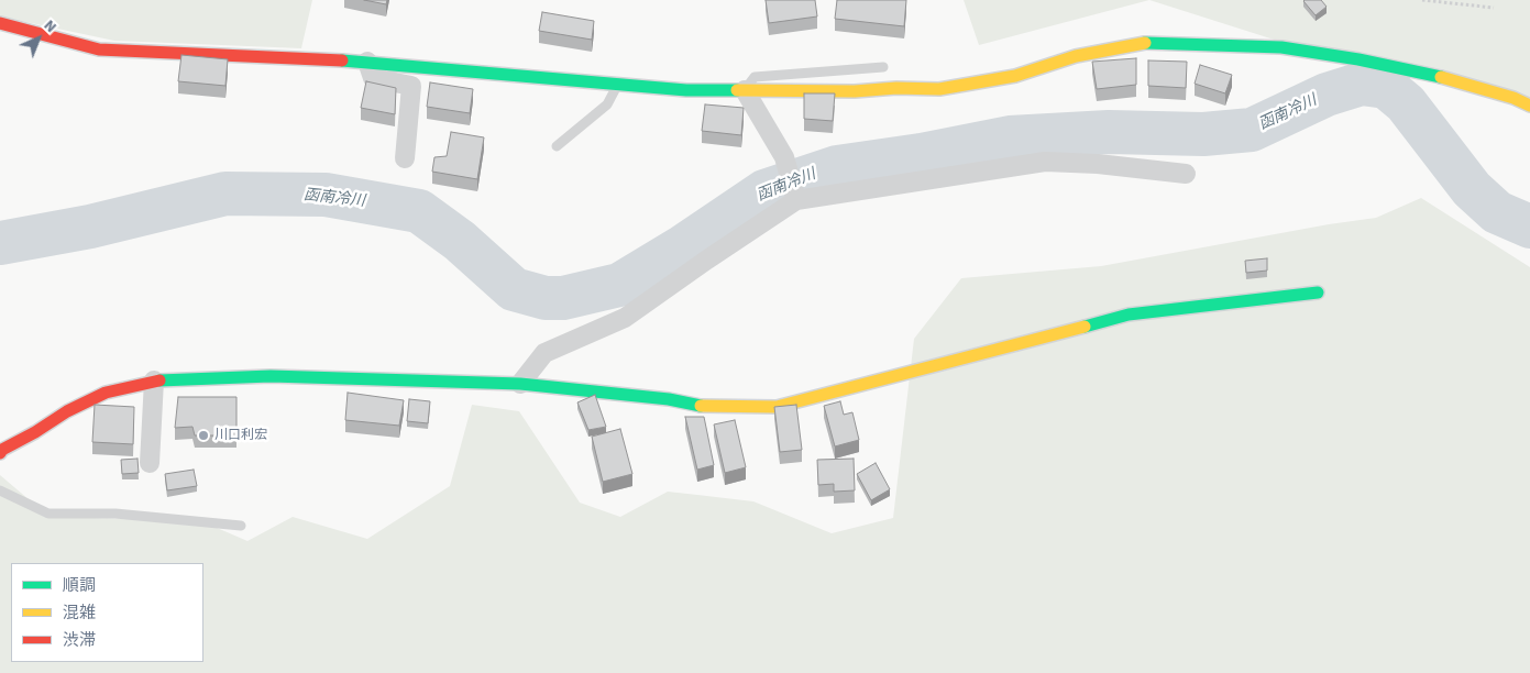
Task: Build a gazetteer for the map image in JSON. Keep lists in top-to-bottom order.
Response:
{
  "water": ["函南冷川"],
  "places": ["川口利宏"],
  "legend": ["順調", "混雑", "渋滞"],
  "north": "top right"
}
